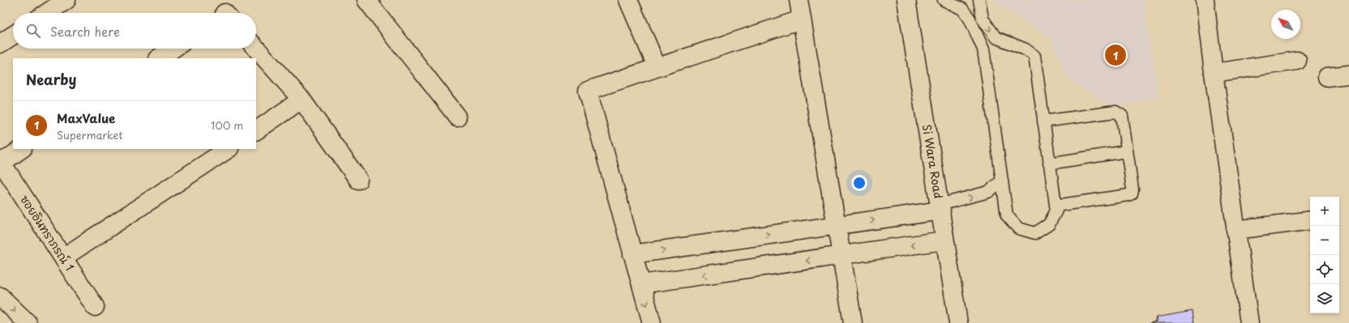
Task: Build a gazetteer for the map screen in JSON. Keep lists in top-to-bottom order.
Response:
{
  "streets": {
    "street": ["Si Wara Road", "ซอยอินทราภรณ์ 1"]
  },
  "north": "top left",
  "page": {
    "search": "Search here",
    "pins": "1",
    "heading": "Nearby",
    "list": [
      {
        "mark": "1",
        "name": "MaxValue",
        "note": "Supermarket",
        "value": "100 m"
      }
    ],
    "map_buttons": ["+", "−"]
  }
}
